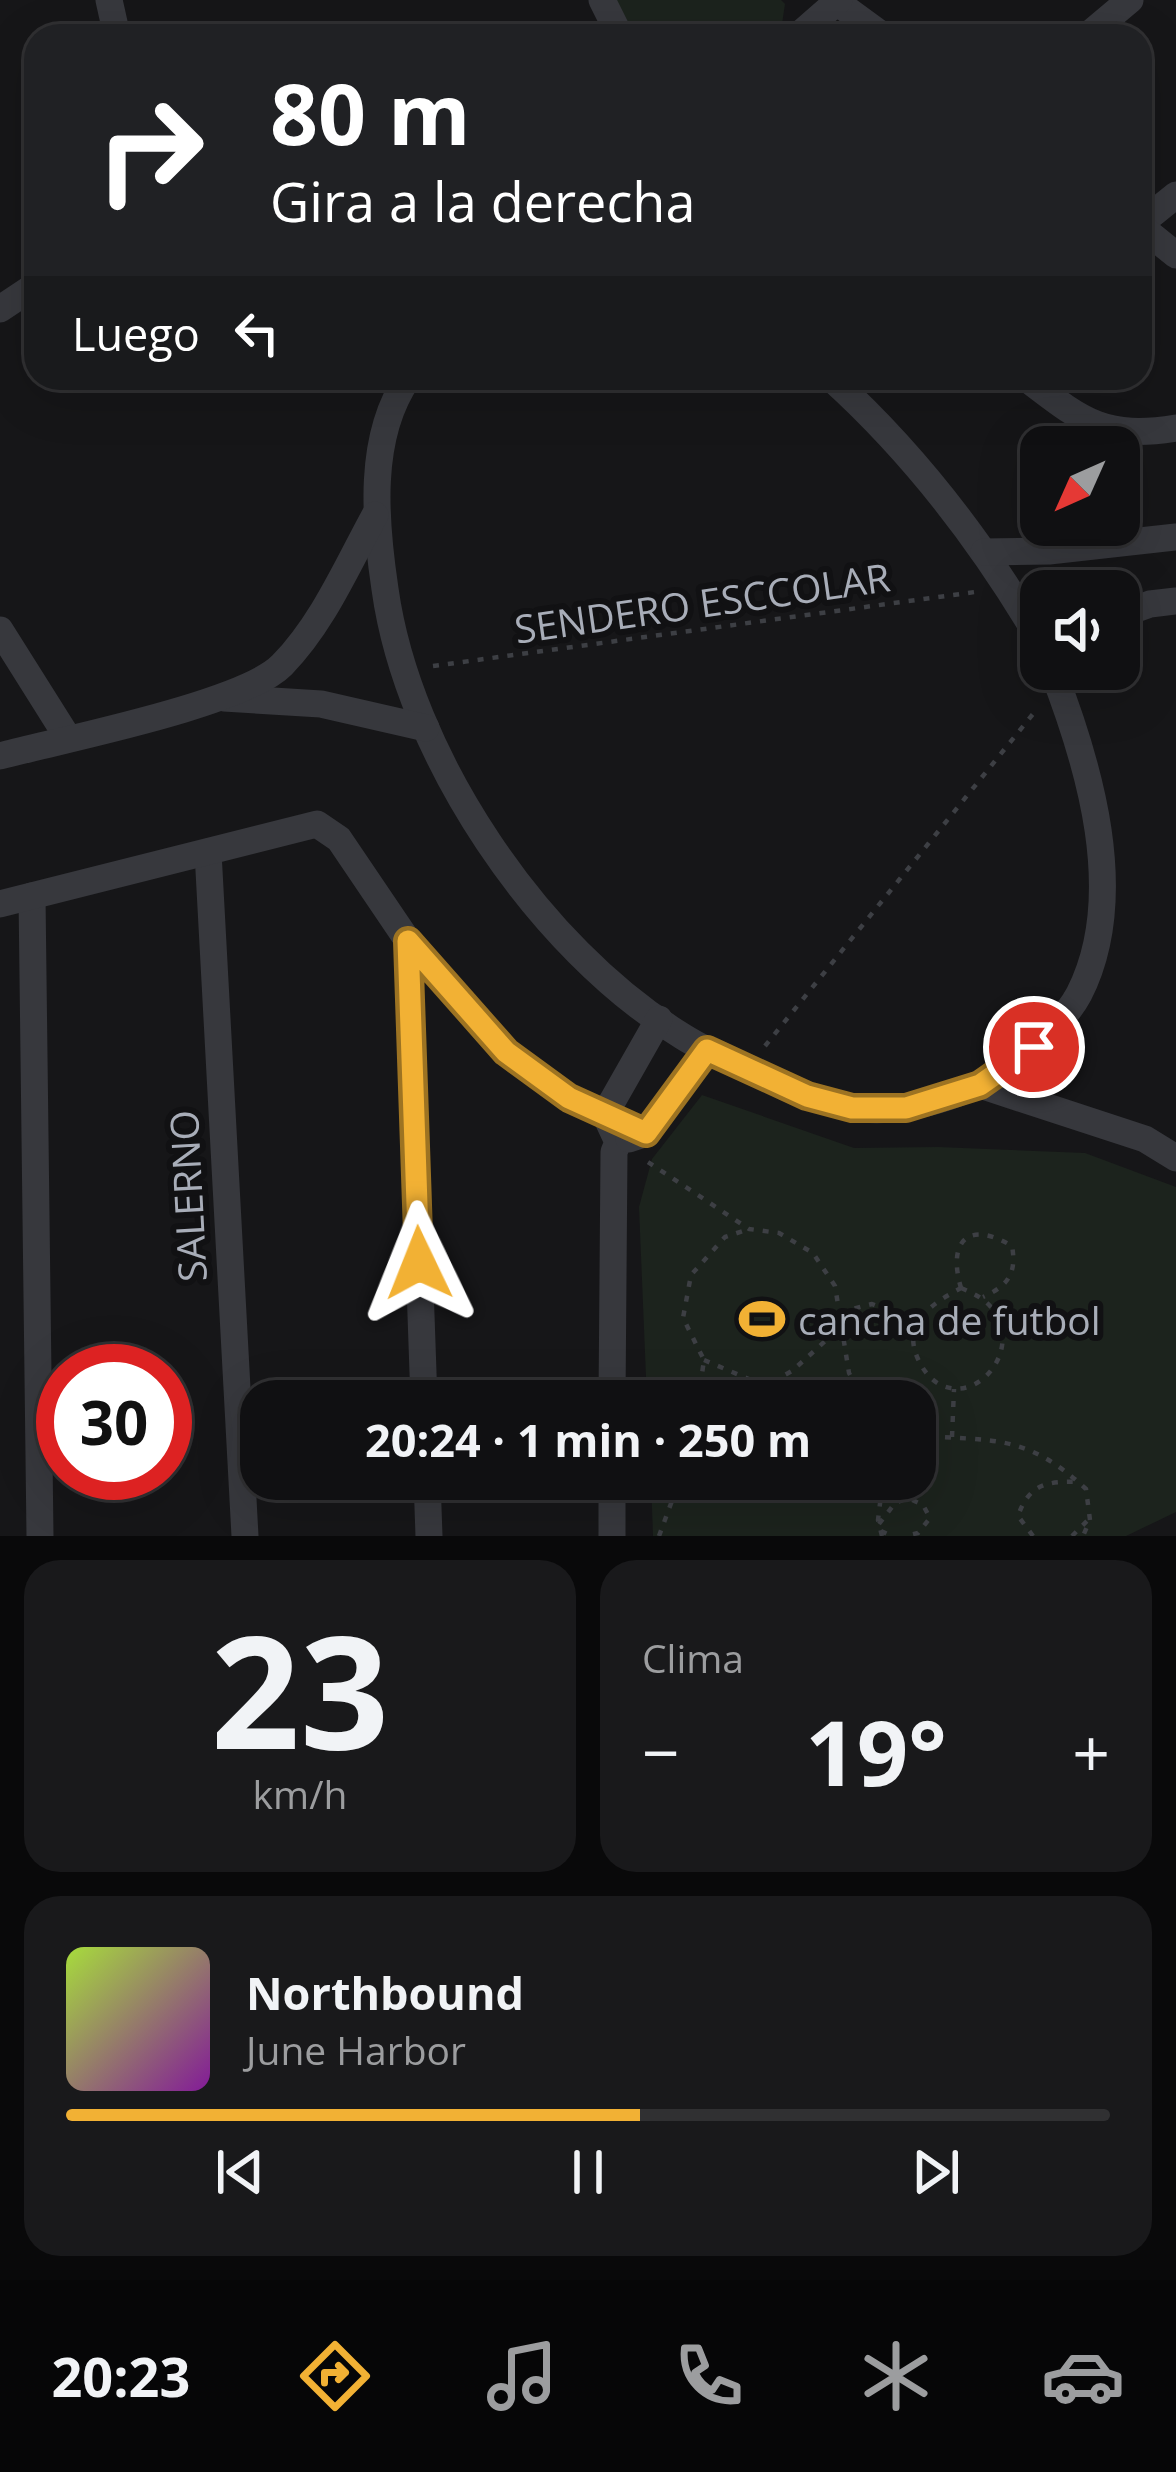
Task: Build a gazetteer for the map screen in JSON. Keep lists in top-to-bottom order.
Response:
{
  "streets": {
    "street": ["SALERNO"],
    "path": ["SENDERO ESCCOLAR"]
  },
  "places": {
    "sports": ["cancha de futbol"]
  },
  "north": "bottom left",
  "page": {
    "turn": ["80 m", "Gira a la derecha"],
    "then": "Luego",
    "limit": "30",
    "trip": "20:24 · 1 min · 250 m",
    "tile": [
      ["23", "km/h"],
      "Clima"
    ],
    "heat": ["−", "19°", "+"],
    "song": ["Northbound", "June Harbor"],
    "tabs": "20:23"
  }
}
